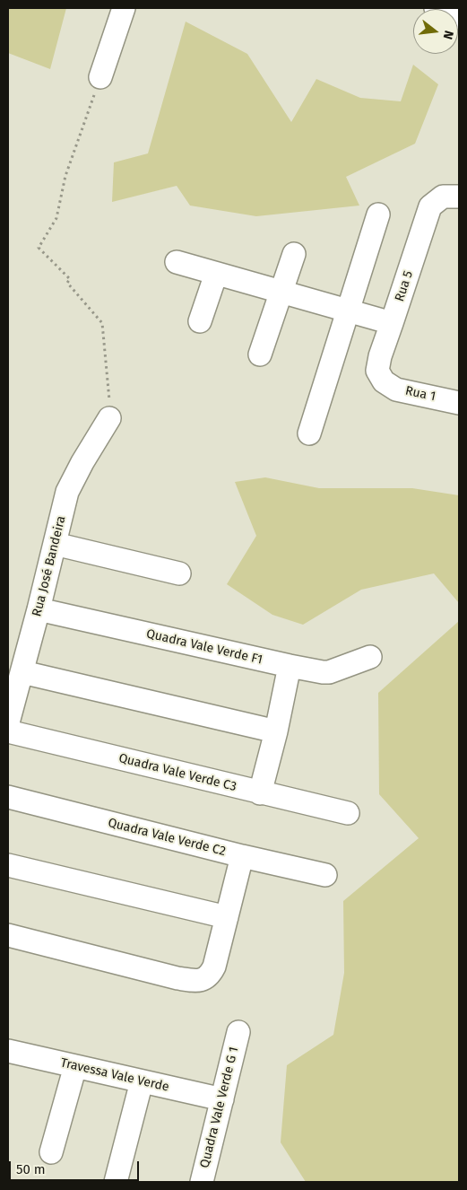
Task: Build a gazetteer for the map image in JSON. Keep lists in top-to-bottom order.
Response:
{
  "streets": {
    "street": [
      "Rua 5",
      "Rua 1",
      "Rua José Bandeira",
      "Quadra Vale Verde F1",
      "Quadra Vale Verde C3",
      "Quadra Vale Verde C2",
      "Travessa Vale Verde",
      "Quadra Vale Verde G 1"
    ]
  },
  "crossings": [
    ["Rua 5", "Rua 1"],
    ["Rua José Bandeira", "Quadra Vale Verde F1"],
    ["Travessa Vale Verde", "Quadra Vale Verde G 1"]
  ],
  "scale_bar": "50 m",
  "north": "right"
}
